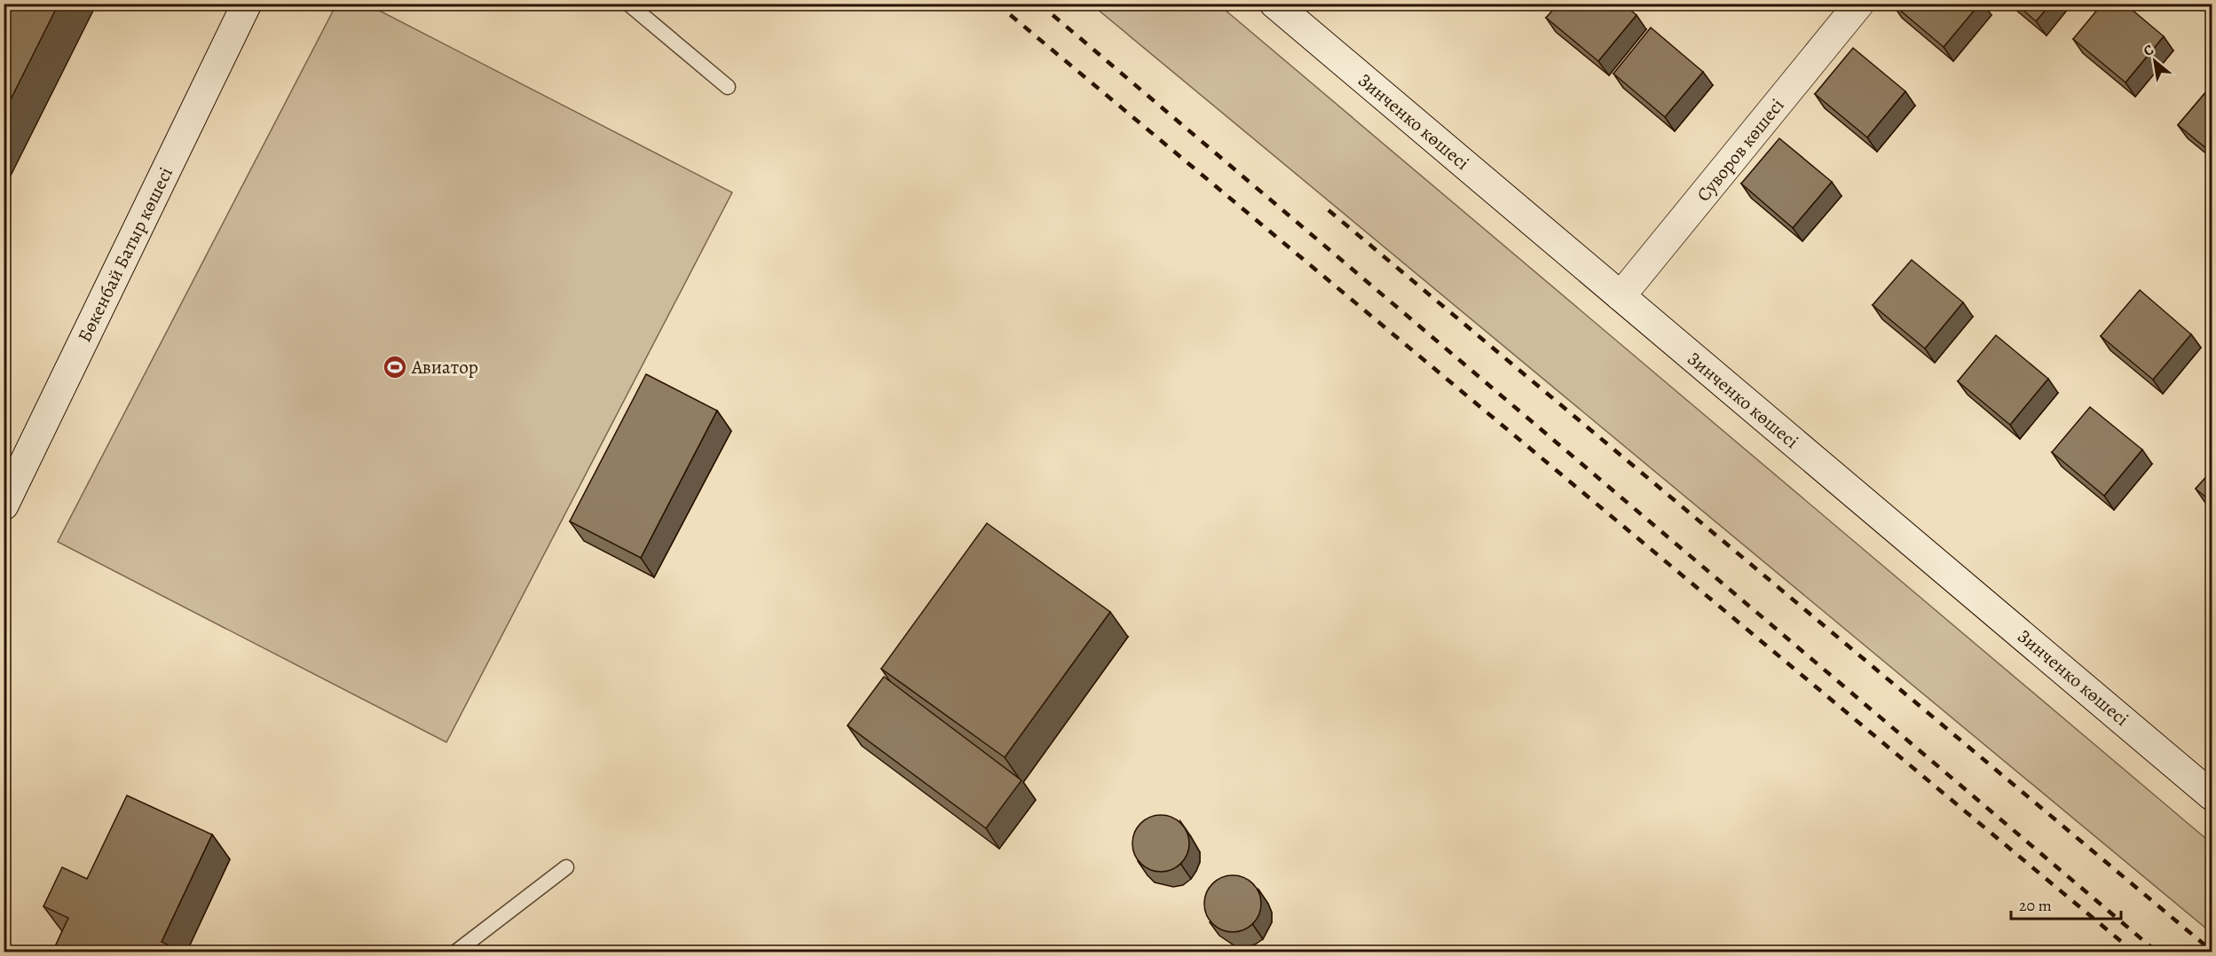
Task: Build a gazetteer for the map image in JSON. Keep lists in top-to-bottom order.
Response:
{
  "streets": {
    "main road": ["Зинченко көшесі", "Суворов көшесі", "Бөкенбай Батыр көшесі"]
  },
  "crossings": [
    ["Зинченко көшесі", "Суворов көшесі"]
  ],
  "places": {
    "sports": ["Авиатор"]
  },
  "scale_bar": "20 m",
  "north": "top left"
}
